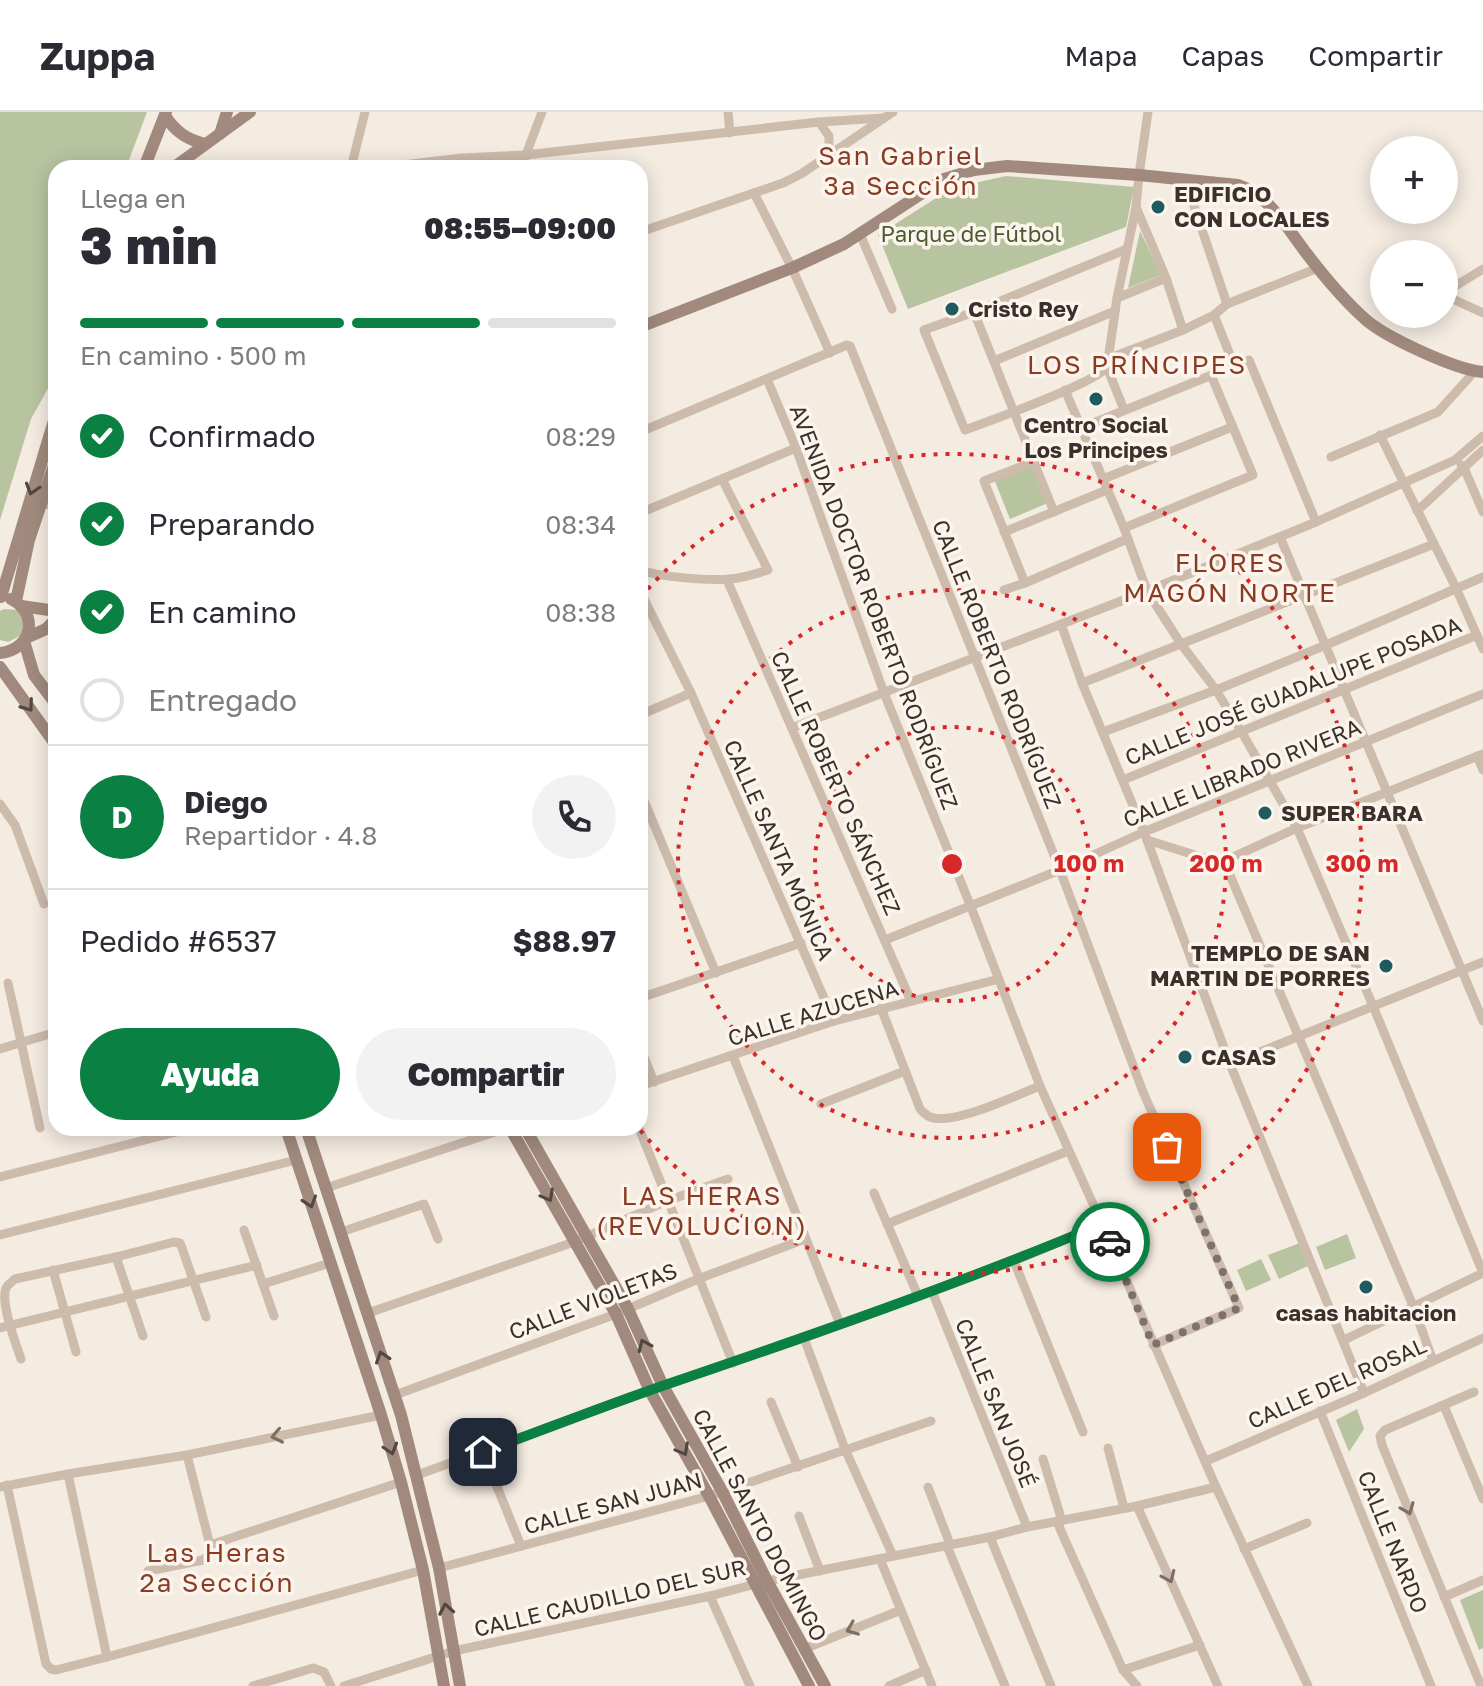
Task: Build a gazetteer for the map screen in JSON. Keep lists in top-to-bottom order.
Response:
{
  "streets": {
    "street": [
      "AVENIDA DOCTOR ROBERTO RODRÍGUEZ",
      "CALLE ROBERTO RODRÍGUEZ",
      "CALLE JOSÉ GUADALUPE POSADA",
      "CALLE LIBRADO RIVERA",
      "CALLE ROBERTO SÁNCHEZ",
      "CALLE SANTA MÓNICA",
      "CALLE AZUCENA",
      "CALLE VIOLETAS",
      "CALLE DEL ROSAL",
      "CALLE SAN JOSÉ",
      "CALLE SAN JUAN",
      "CALLE SANTO DOMINGO",
      "CALLE NARDO",
      "CALLE CAUDILLO DEL SUR"
    ]
  },
  "crossings": [
    ["AVENIDA DOCTOR ROBERTO RODRÍGUEZ", "CALLE ROBERTO RODRÍGUEZ"],
    ["AVENIDA DOCTOR ROBERTO RODRÍGUEZ", "CALLE LIBRADO RIVERA"],
    ["AVENIDA DOCTOR ROBERTO RODRÍGUEZ", "CALLE AZUCENA"],
    ["AVENIDA DOCTOR ROBERTO RODRÍGUEZ", "CALLE DEL ROSAL"],
    ["AVENIDA DOCTOR ROBERTO RODRÍGUEZ", "CALLE CAUDILLO DEL SUR"],
    ["CALLE ROBERTO RODRÍGUEZ", "CALLE LIBRADO RIVERA"],
    ["CALLE LIBRADO RIVERA", "CALLE ROBERTO SÁNCHEZ"],
    ["CALLE ROBERTO SÁNCHEZ", "CALLE AZUCENA"],
    ["CALLE SANTA MÓNICA", "CALLE AZUCENA"],
    ["CALLE VIOLETAS", "CALLE SANTO DOMINGO"],
    ["CALLE DEL ROSAL", "CALLE NARDO"],
    ["CALLE SAN JOSÉ", "CALLE CAUDILLO DEL SUR"],
    ["CALLE SAN JUAN", "CALLE SANTO DOMINGO"],
    ["CALLE SANTO DOMINGO", "CALLE CAUDILLO DEL SUR"]
  ],
  "districts": [
    "San Gabriel 3ª Sección",
    "LOS PRÍNCIPES",
    "FLORES MAGÓN NORTE",
    "LAS HERAS (REVOLUCION)",
    "Las Heras 2ª Sección"
  ],
  "parks": ["Parque de Fútbol"],
  "places": [
    "EDIFICIO CON LOCALES",
    "Cristo Rey",
    "Centro Social Los Principes",
    "SUPER BARA",
    "TEMPLO DE SAN MARTIN DE PORRES",
    "CASAS",
    "casas habitacion"
  ],
  "page": {
    "header": "Zuppa",
    "nav": ["Mapa", "Capas", "Compartir"],
    "map_buttons": ["+", "−"],
    "heading": ["3 min", "Llega en", "08:55–09:00"],
    "panel": [
      "Diego",
      "Repartidor · 4.8",
      "Pedido #6537",
      "$88.97"
    ],
    "bar": "En camino · 500 m",
    "list": [
      ["Confirmado", "08:29"],
      ["Preparando", "08:34"],
      ["En camino", "08:38"],
      "Entregado"
    ],
    "round": "D",
    "buttons": ["Ayuda", "Compartir"]
  },
  "rings": ["100 m", "200 m", "300 m"]
}
